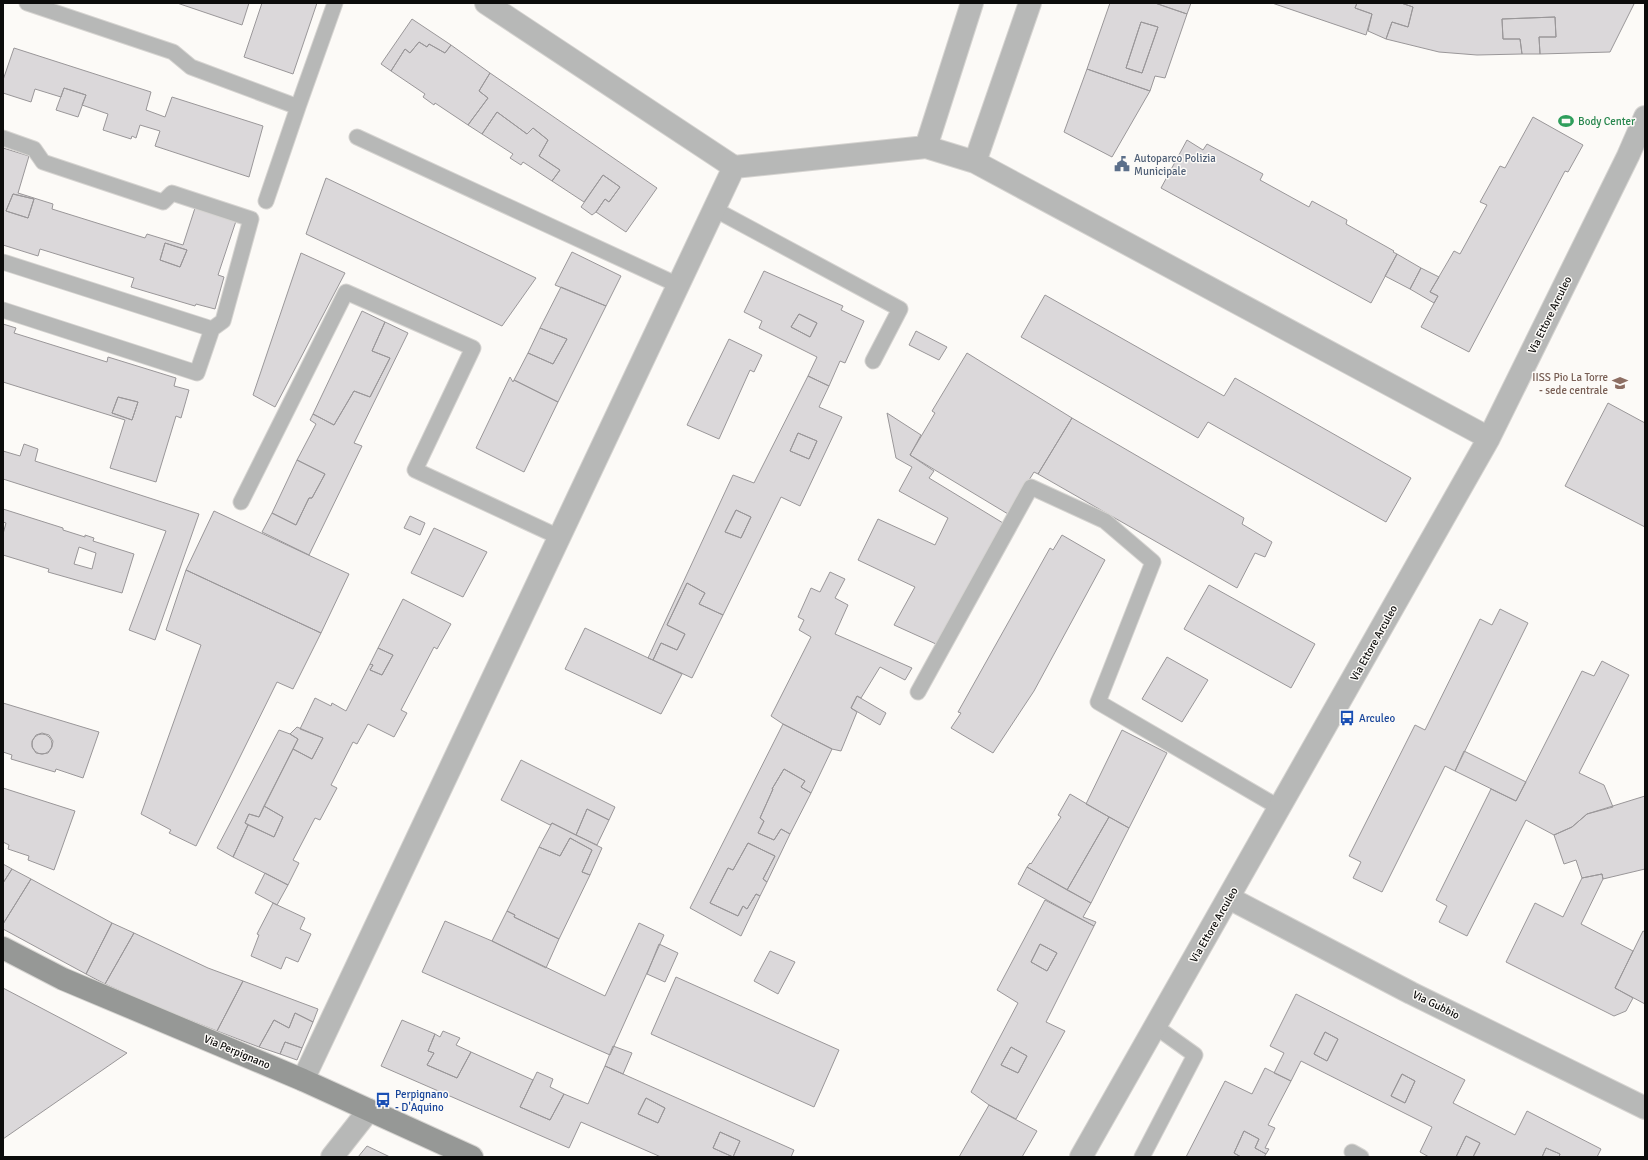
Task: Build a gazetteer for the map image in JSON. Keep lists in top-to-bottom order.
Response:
{
  "streets": {
    "street": ["Via Ettore Arculeo", "Via Gubbio", "Via Perpignano"]
  },
  "crossings": [
    ["Via Ettore Arculeo", "Via Gubbio"]
  ],
  "places": {
    "sports": ["Body Center"],
    "public building": ["Autoparco Polizia Municipale"],
    "school or university": ["IISS Pio La Torre - sede centrale"],
    "bus stop": ["Arculeo", "Perpignano - D'Aquino"]
  }
}
